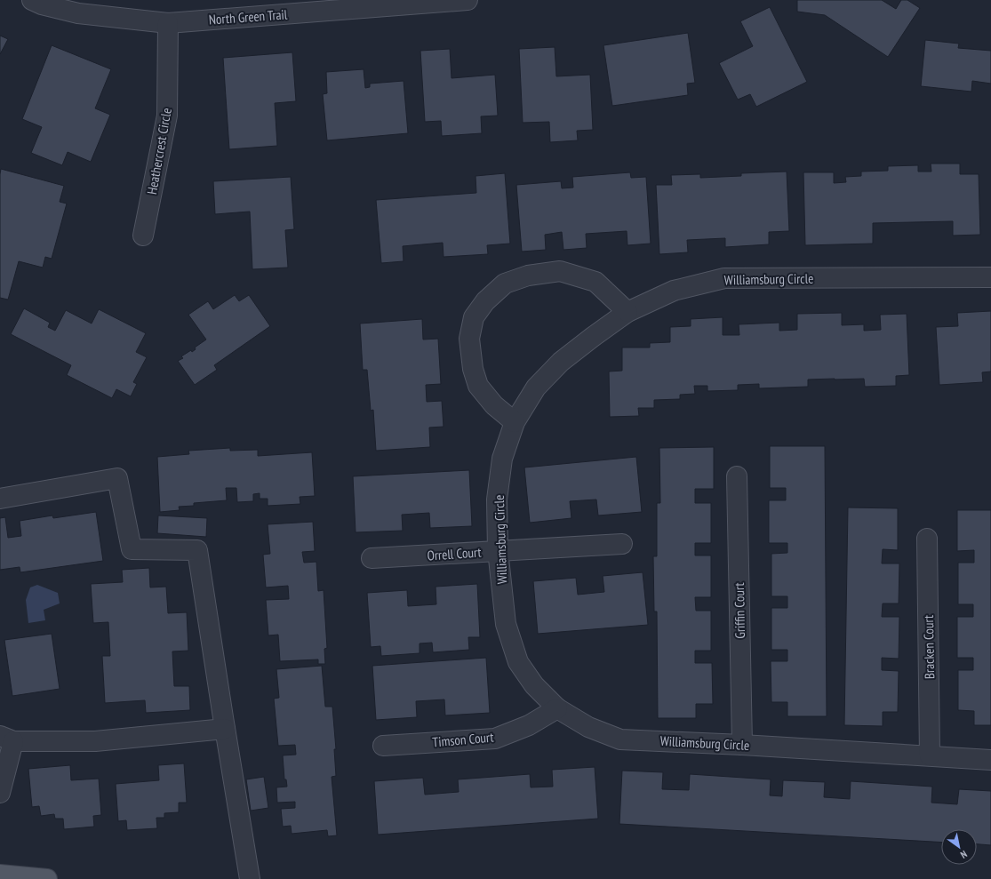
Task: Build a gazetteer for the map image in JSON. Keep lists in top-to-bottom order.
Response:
{
  "streets": {
    "street": [
      "North Green Trail",
      "Heathercrest Circle",
      "Williamsburg Circle",
      "Orrell Court",
      "Griffin Court",
      "Bracken Court",
      "Timson Court"
    ]
  },
  "crossings": [
    ["North Green Trail", "Heathercrest Circle"],
    ["Williamsburg Circle", "Orrell Court"],
    ["Williamsburg Circle", "Griffin Court"],
    ["Williamsburg Circle", "Bracken Court"],
    ["Williamsburg Circle", "Timson Court"]
  ],
  "north": "bottom right"
}
